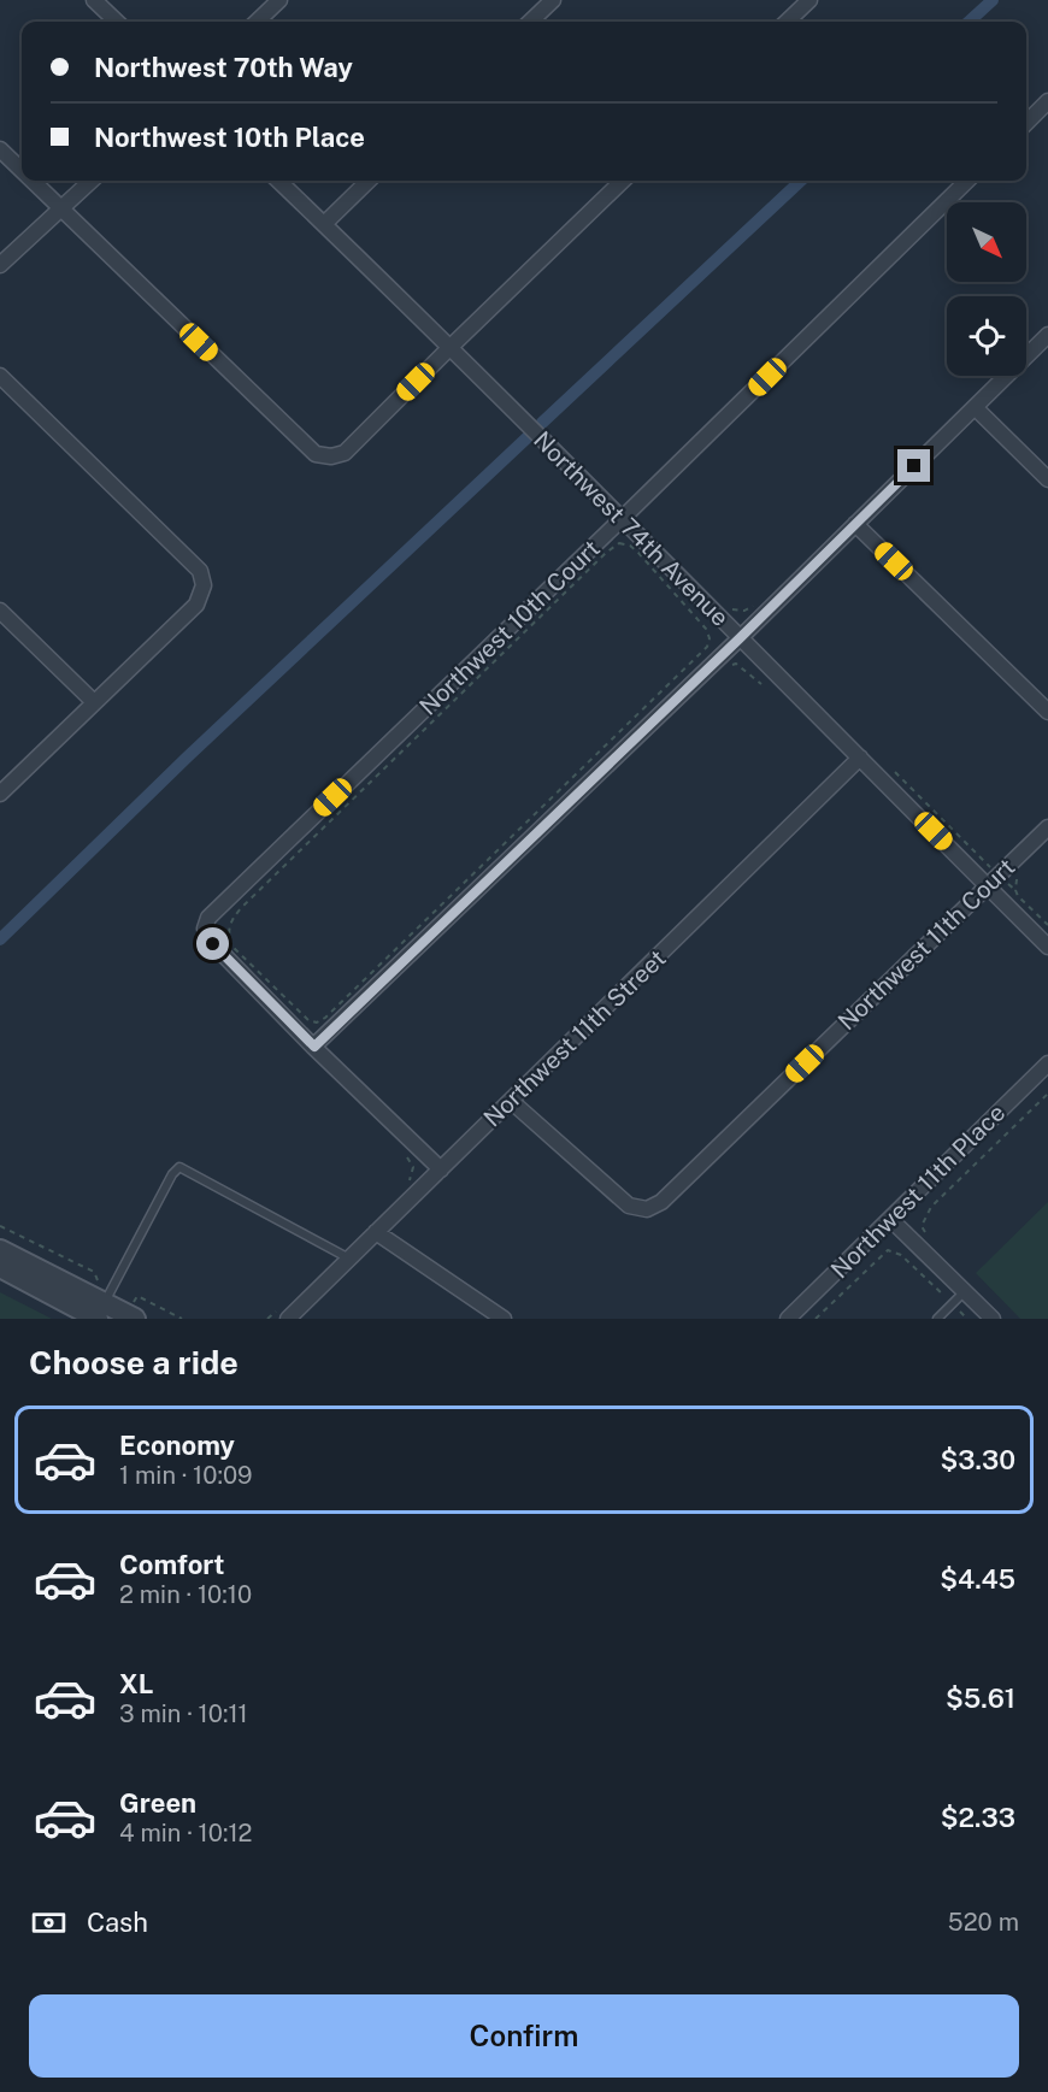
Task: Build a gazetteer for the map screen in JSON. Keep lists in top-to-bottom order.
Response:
{
  "streets": {
    "street": [
      "Northwest 74th Avenue",
      "Northwest 10th Court",
      "Northwest 11th Court",
      "Northwest 11th Street",
      "Northwest 11th Place"
    ]
  },
  "crossings": [
    ["Northwest 74th Avenue", "Northwest 10th Court"],
    ["Northwest 74th Avenue", "Northwest 11th Court"],
    ["Northwest 74th Avenue", "Northwest 11th Street"],
    ["Northwest 11th Court", "Northwest 11th Street"]
  ],
  "north": "bottom right",
  "page": {
    "banner": ["Northwest 70th Way", "Northwest 10th Place"],
    "heading": "Choose a ride",
    "list": [
      {
        "name": "Economy",
        "note": "1 min · 10:09",
        "value": "$3.30"
      },
      {
        "name": "Comfort",
        "note": "2 min · 10:10",
        "value": "$4.45"
      },
      {
        "name": "XL",
        "note": "3 min · 10:11",
        "value": "$5.61"
      },
      {
        "name": "Green",
        "note": "4 min · 10:12",
        "value": "$2.33"
      }
    ],
    "pay": ["Cash", "520 m"],
    "buttons": "Confirm"
  }
}
